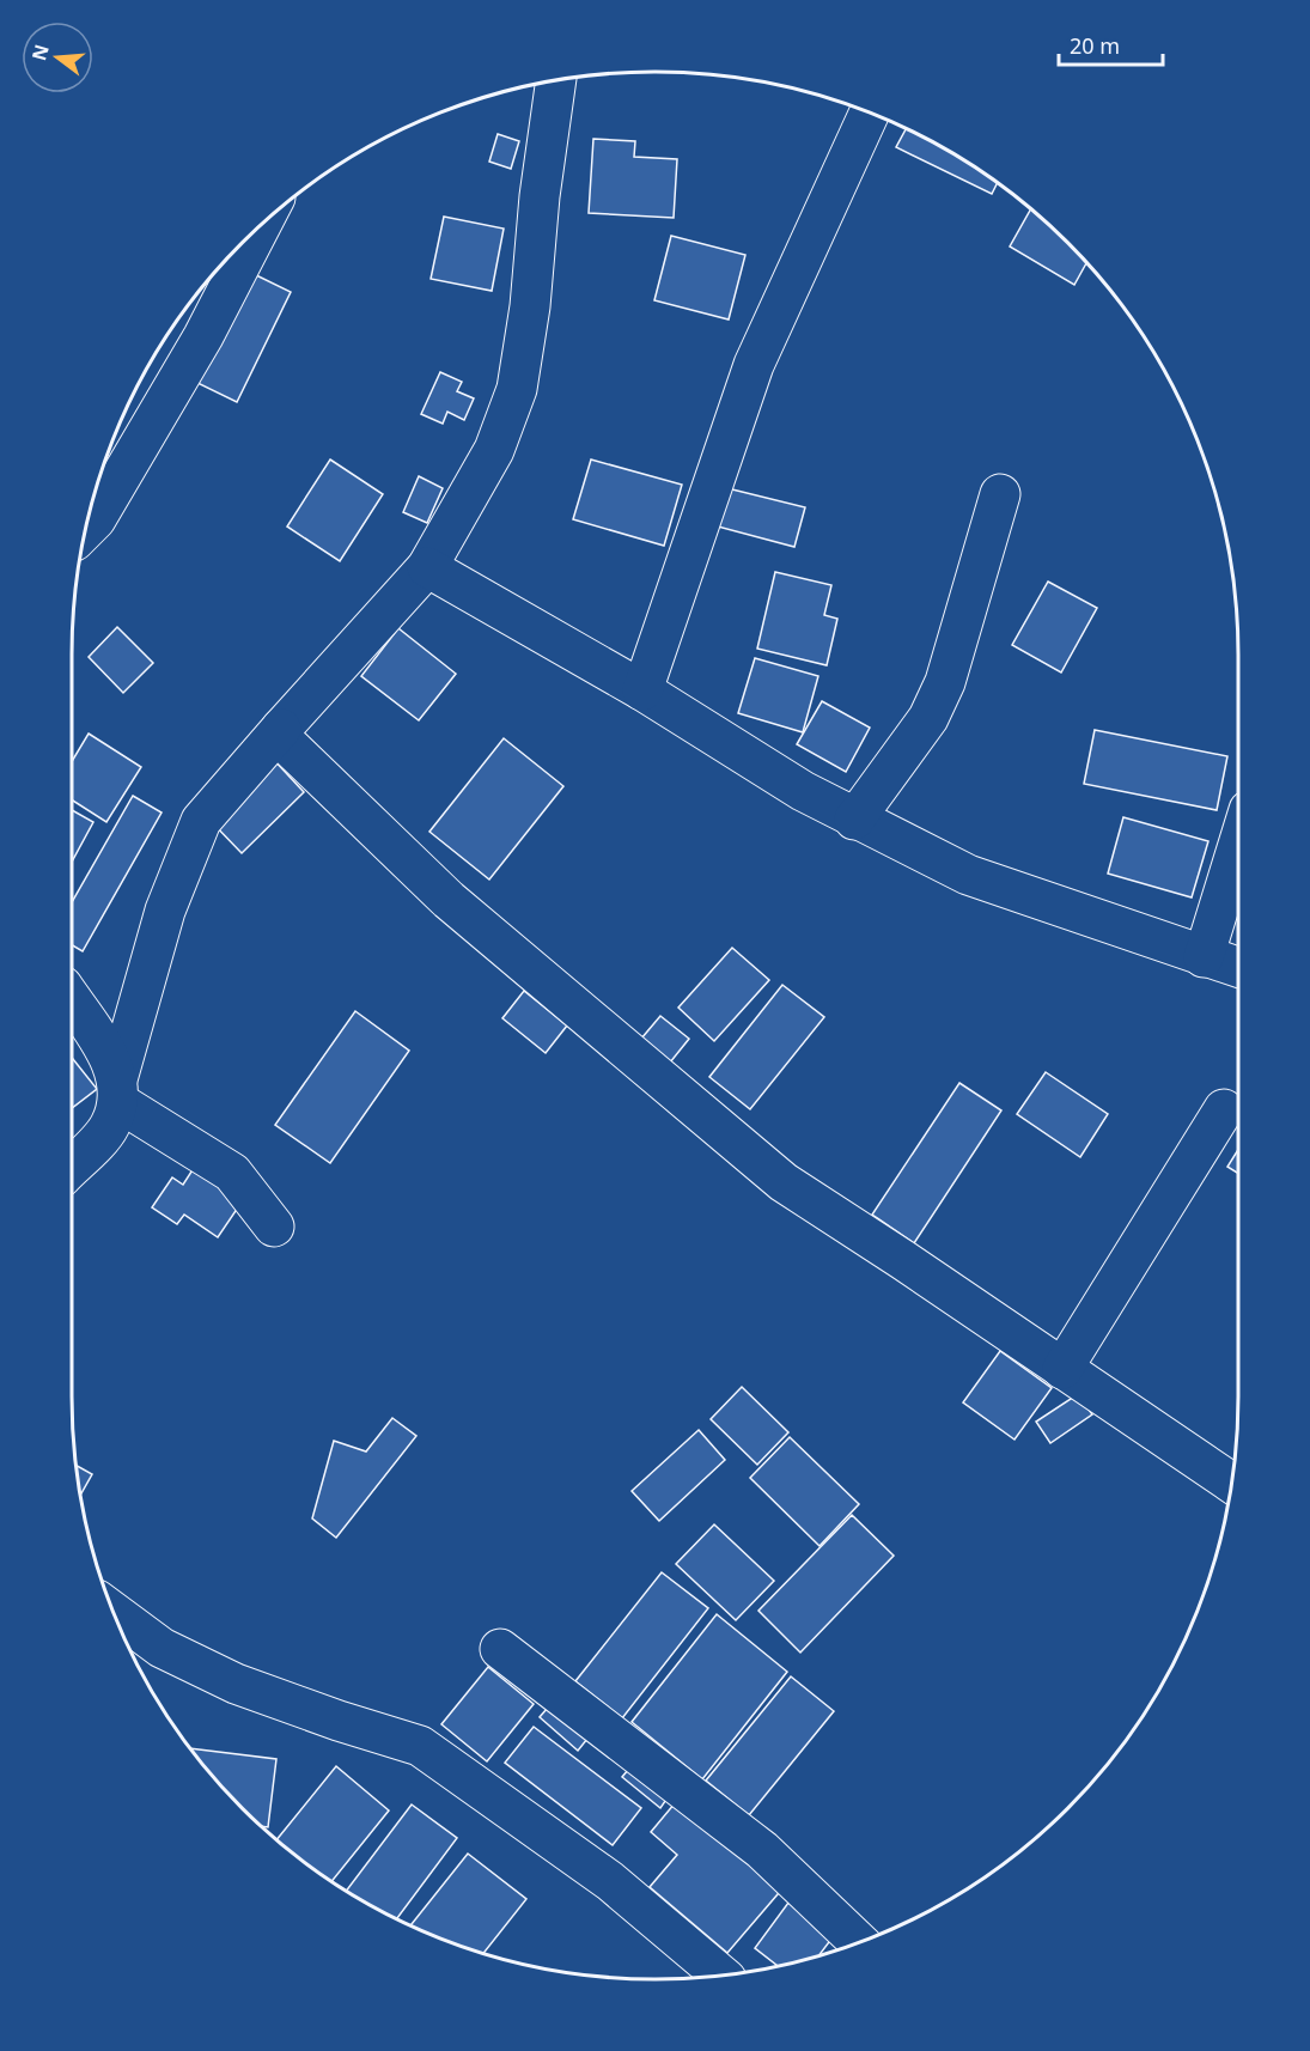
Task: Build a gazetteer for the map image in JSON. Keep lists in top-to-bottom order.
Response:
{
  "scale_bar": "20 m",
  "north": "left"
}
